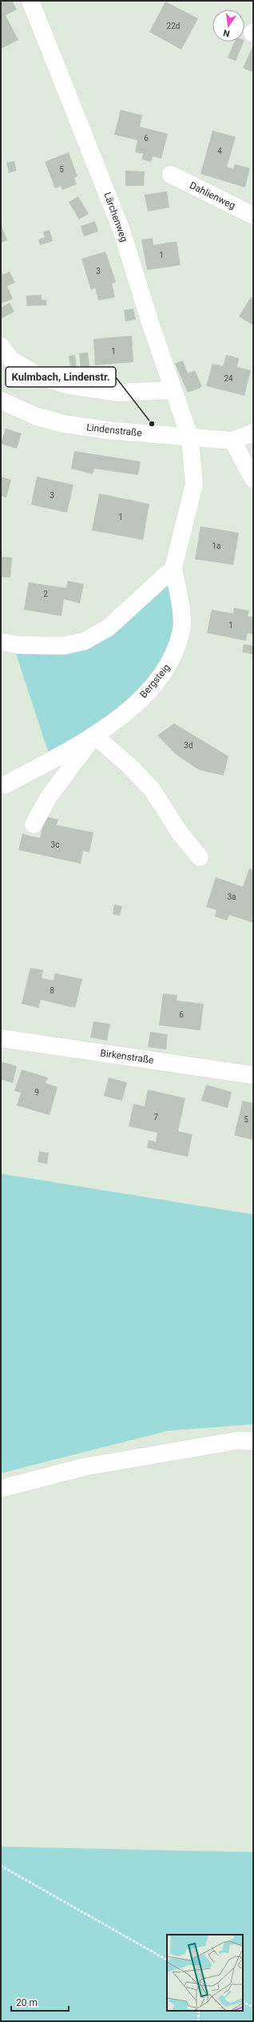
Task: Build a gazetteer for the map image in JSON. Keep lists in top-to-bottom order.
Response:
{
  "streets": {
    "street": [
      "Dahlienweg",
      "Lärchenweg",
      "Lindenstraße",
      "Bergsteig",
      "Birkenstraße"
    ]
  },
  "crossings": [
    ["Lärchenweg", "Lindenstraße"],
    ["Lärchenweg", "Bergsteig"],
    ["Lindenstraße", "Bergsteig"]
  ],
  "places": ["Kulmbach, Lindenstr."],
  "house_numbers": [
    "22d",
    "6",
    "4",
    "5",
    "1",
    "3",
    "1",
    "24",
    "3",
    "1",
    "1a",
    "2",
    "1",
    "3d",
    "3c",
    "3a",
    "8",
    "6",
    "9",
    "7",
    "5"
  ],
  "scale_bar": "20 m",
  "north": "bottom"
}
